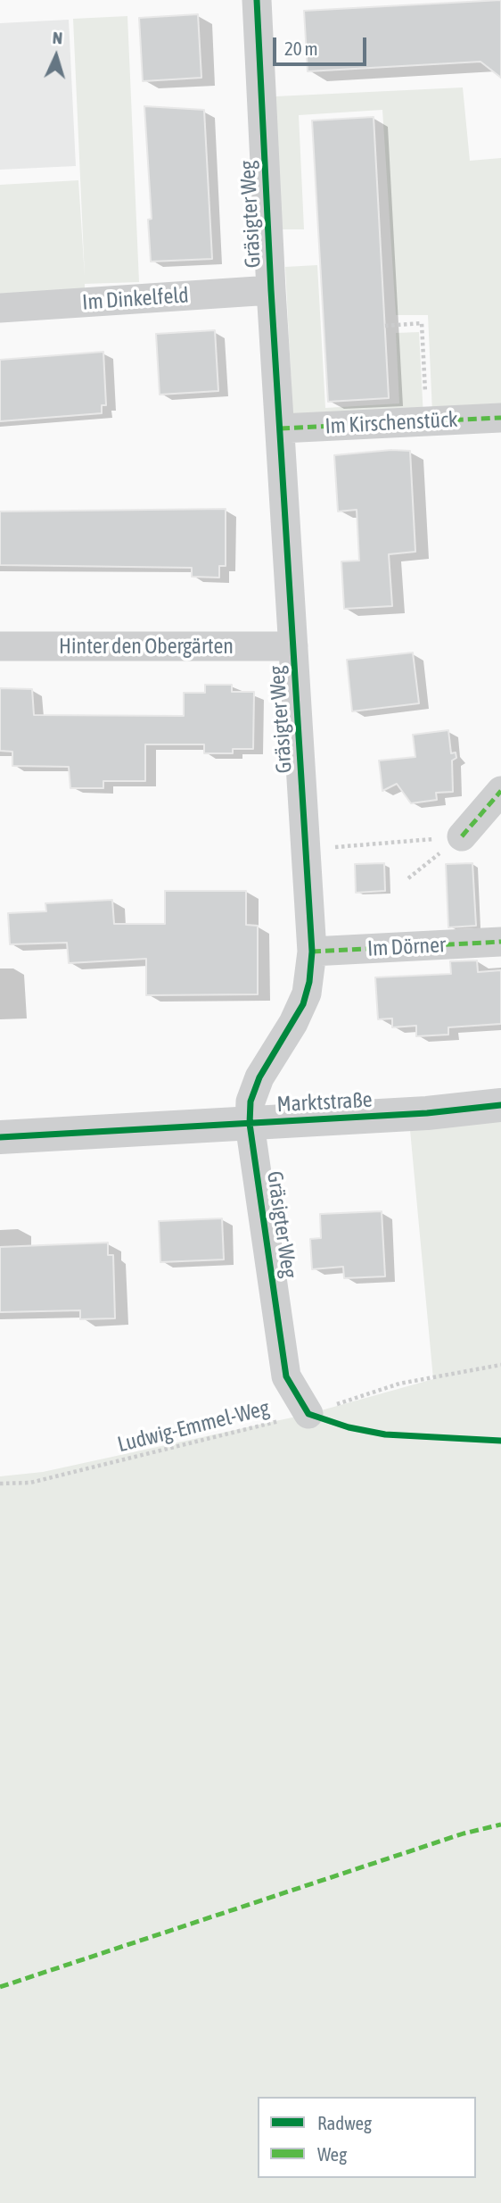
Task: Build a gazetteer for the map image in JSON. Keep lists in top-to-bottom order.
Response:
{
  "streets": {
    "street": [
      "Gräsigter Weg",
      "Im Dinkelfeld",
      "Im Kirschenstück",
      "Hinter den Obergärten",
      "Im Dörner",
      "Marktstraße"
    ],
    "path": ["Ludwig-Emmel-Weg"]
  },
  "crossings": [
    ["Gräsigter Weg", "Im Dinkelfeld"],
    ["Gräsigter Weg", "Im Kirschenstück"],
    ["Gräsigter Weg", "Hinter den Obergärten"],
    ["Gräsigter Weg", "Im Dörner"],
    ["Gräsigter Weg", "Marktstraße"],
    ["Gräsigter Weg", "Ludwig-Emmel-Weg"]
  ],
  "legend": ["Radweg", "Weg"],
  "scale_bar": "20 m",
  "north": "top"
}
